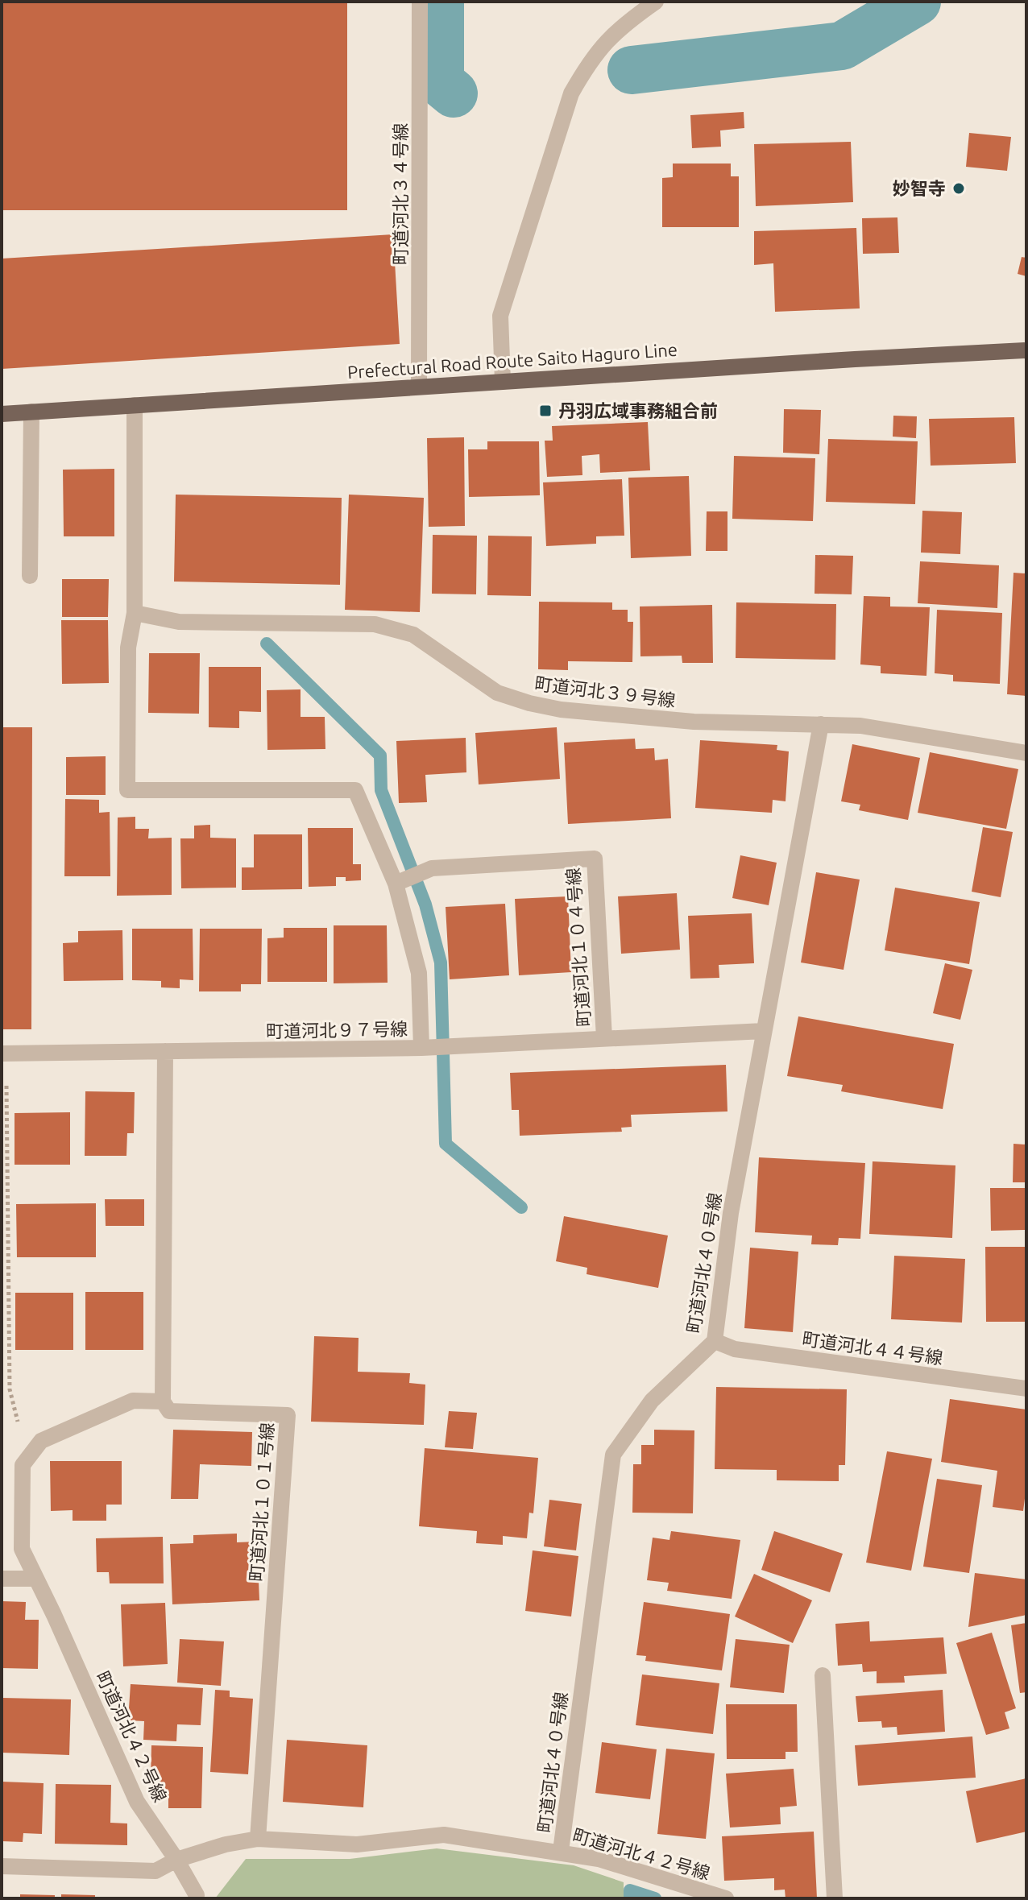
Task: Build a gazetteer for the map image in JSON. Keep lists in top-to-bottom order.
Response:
{
  "streets": {
    "main road": ["Prefectural Road Route Saito Haguro Line"],
    "street": [
      "町道河北３４号線",
      "町道河北３９号線",
      "町道河北１０４号線",
      "町道河北９７号線",
      "町道河北４０号線",
      "町道河北４４号線",
      "町道河北１０１号線",
      "町道河北４２号線"
    ]
  },
  "crossings": [
    ["町道河北３４号線", "Prefectural Road Route Saito Haguro Line"],
    ["町道河北３９号線", "町道河北９７号線"],
    ["町道河北３９号線", "町道河北４０号線"],
    ["町道河北１０４号線", "町道河北９７号線"],
    ["町道河北４０号線", "町道河北４４号線"],
    ["町道河北４０号線", "町道河北４２号線"],
    ["町道河北１０１号線", "町道河北４２号線"]
  ],
  "places": {
    "other": ["妙智寺"],
    "transit": ["丹羽広域事務組合前"]
  }
}
